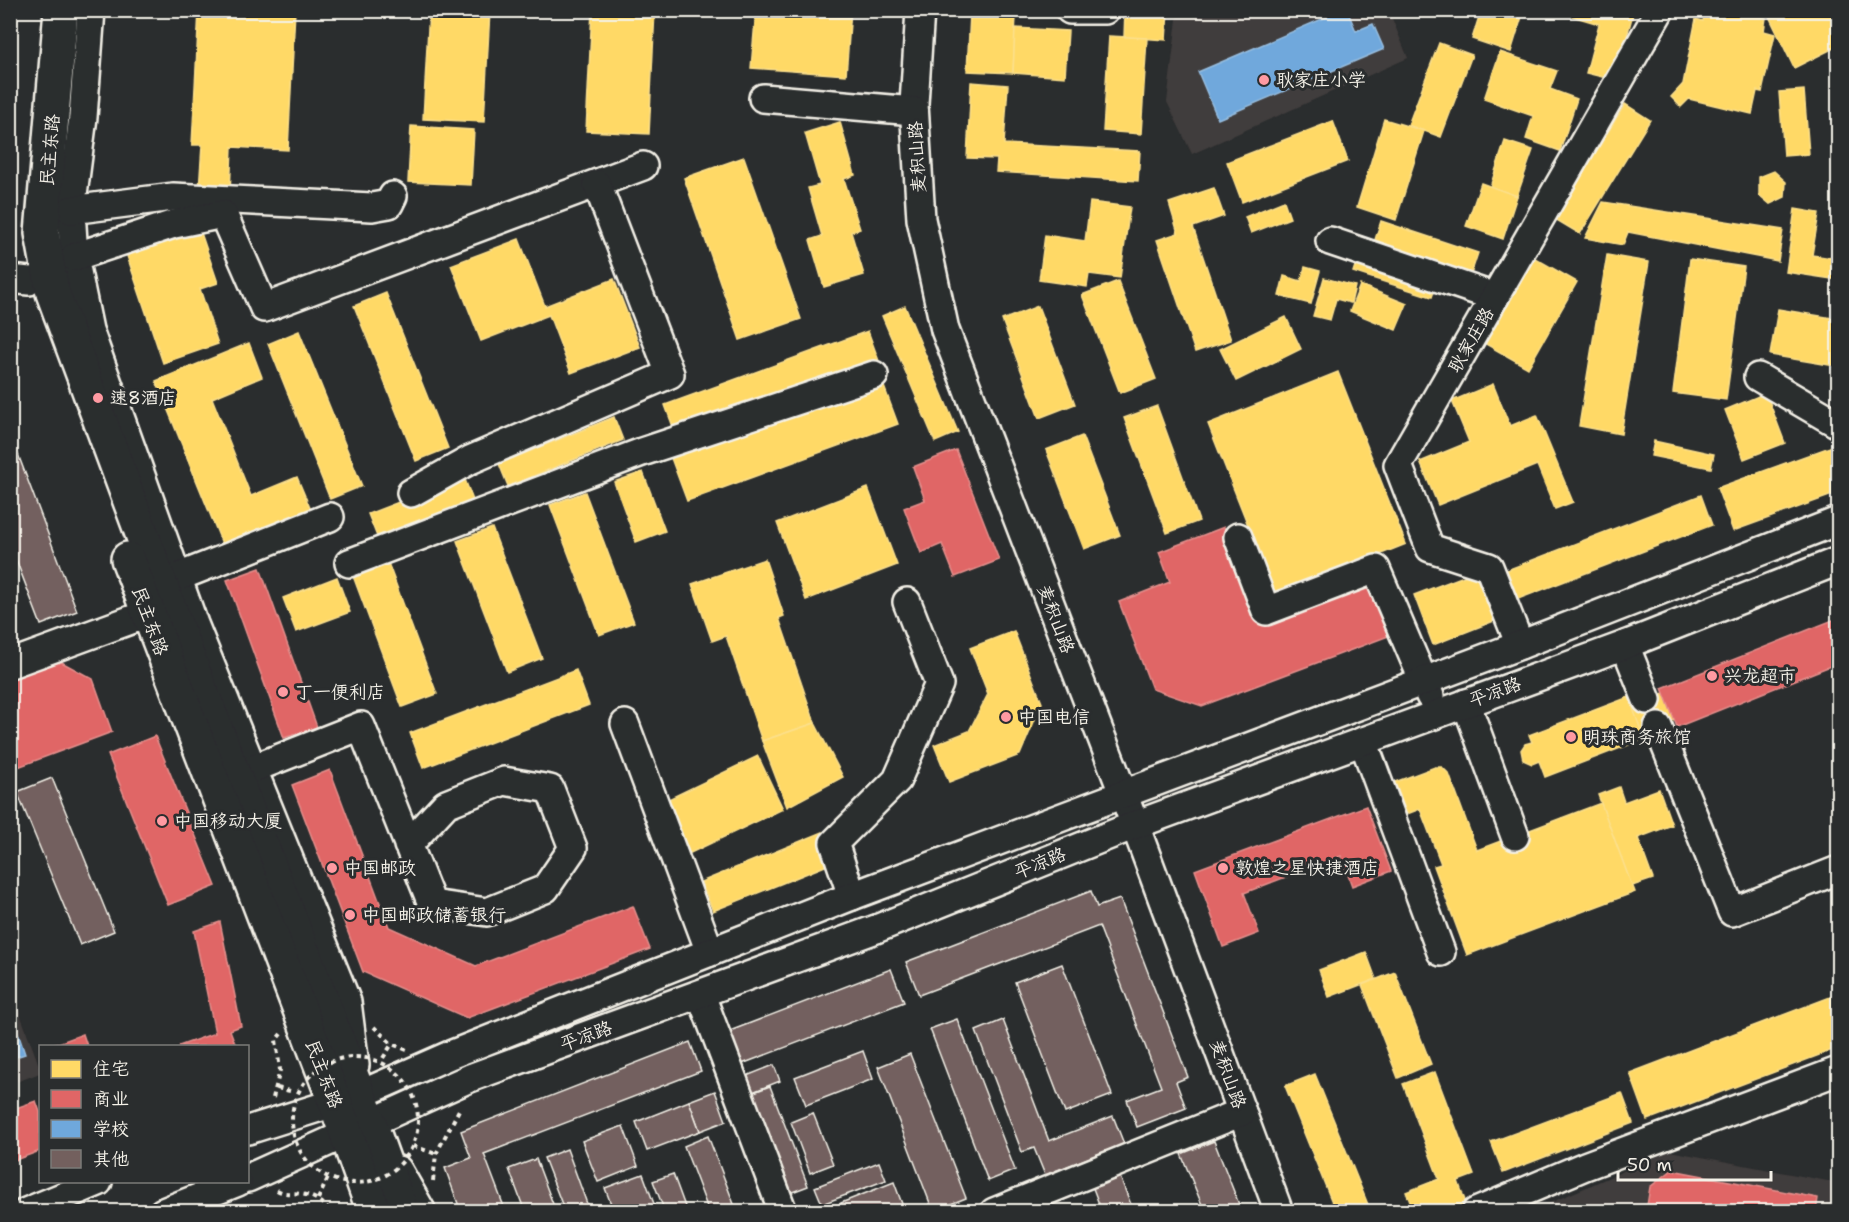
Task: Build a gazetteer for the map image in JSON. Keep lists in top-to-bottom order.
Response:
{
  "streets": {
    "main road": ["民主东路"],
    "street": ["麦积山路", "耿家庄路", "平凉路"]
  },
  "crossings": [
    ["民主东路", "平凉路"],
    ["麦积山路", "平凉路"],
    ["耿家庄路", "平凉路"]
  ],
  "places": [
    "耿家庄小学",
    "速8酒店",
    "兴龙超市",
    "丁一便利店",
    "中国电信",
    "明珠商务旅馆",
    "中国移动大厦",
    "中国邮政",
    "敦煌之星快捷酒店",
    "中国邮政储蓄银行"
  ],
  "legend": [
    "住宅",
    "商业",
    "学校",
    "其他"
  ],
  "scale_bar": "50 m"
}
